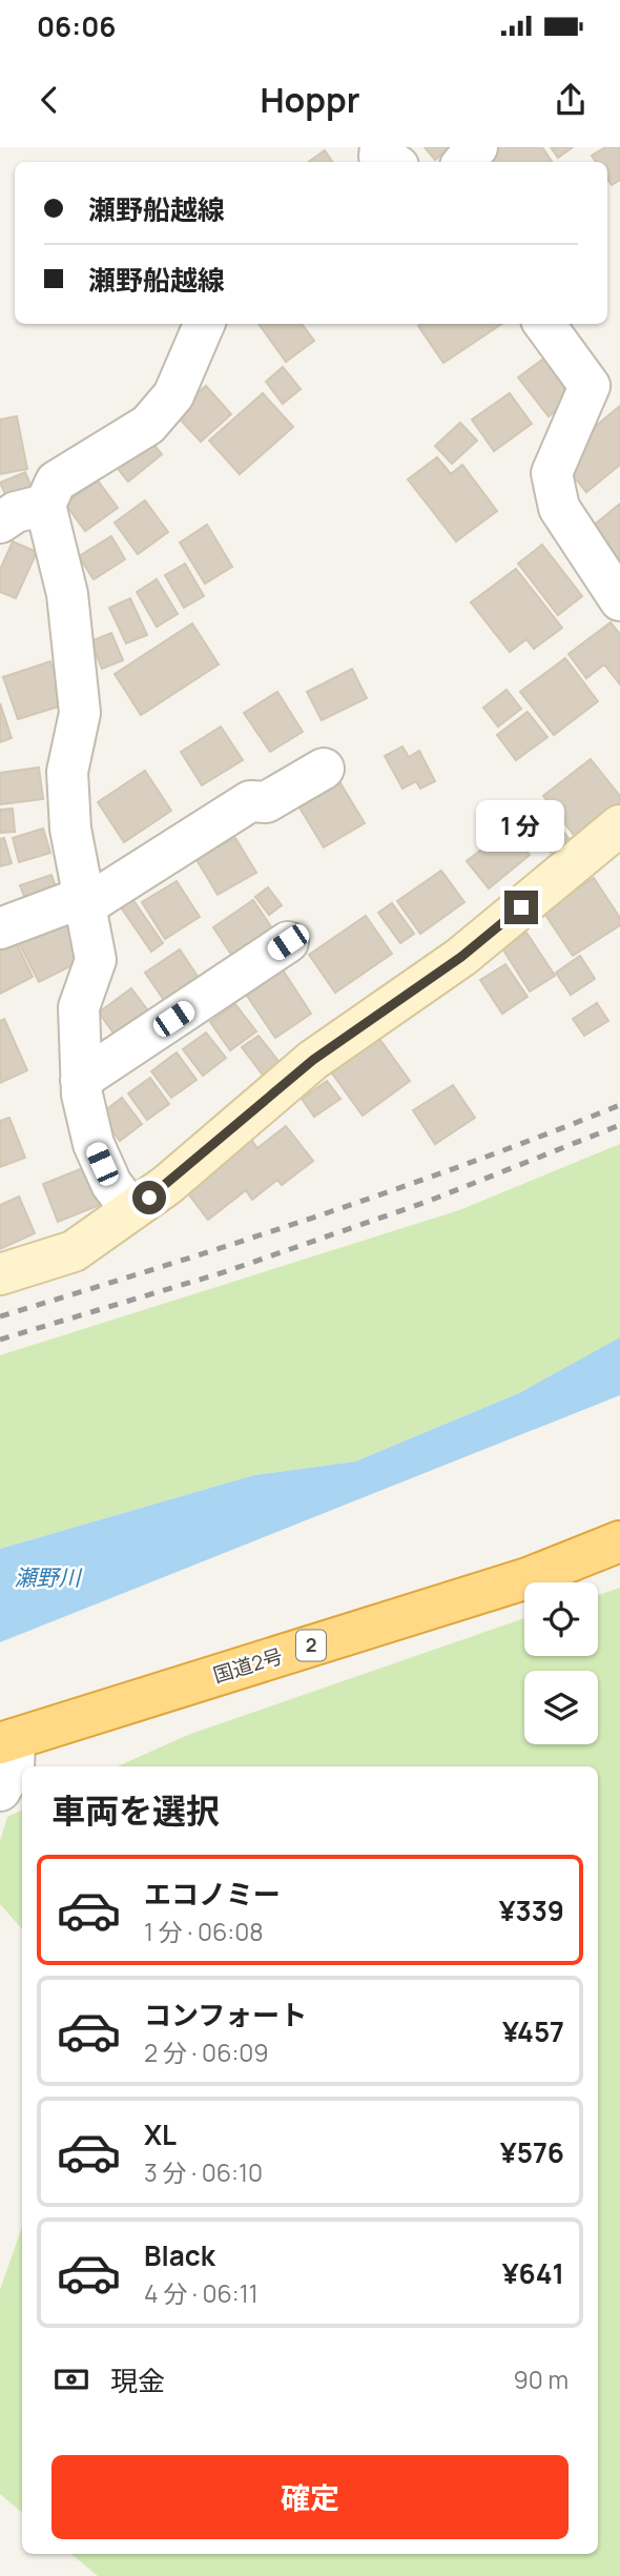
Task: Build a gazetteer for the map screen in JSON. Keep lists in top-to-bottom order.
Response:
{
  "streets": {
    "highway": ["2", "国道2号"]
  },
  "water": ["瀬野川"],
  "page": {
    "status": "06:06",
    "header": "Hoppr",
    "banner": ["瀬野船越線", "瀬野船越線"],
    "bubble": "1 分",
    "heading": "車両を選択",
    "list": [
      {
        "name": "エコノミー",
        "note": "1 分 · 06:08",
        "value": "¥339"
      },
      {
        "name": "コンフォート",
        "note": "2 分 · 06:09",
        "value": "¥457"
      },
      {
        "name": "XL",
        "note": "3 分 · 06:10",
        "value": "¥576"
      },
      {
        "name": "Black",
        "note": "4 分 · 06:11",
        "value": "¥641"
      }
    ],
    "pay": ["現金", "90 m"],
    "buttons": "確定"
  }
}
